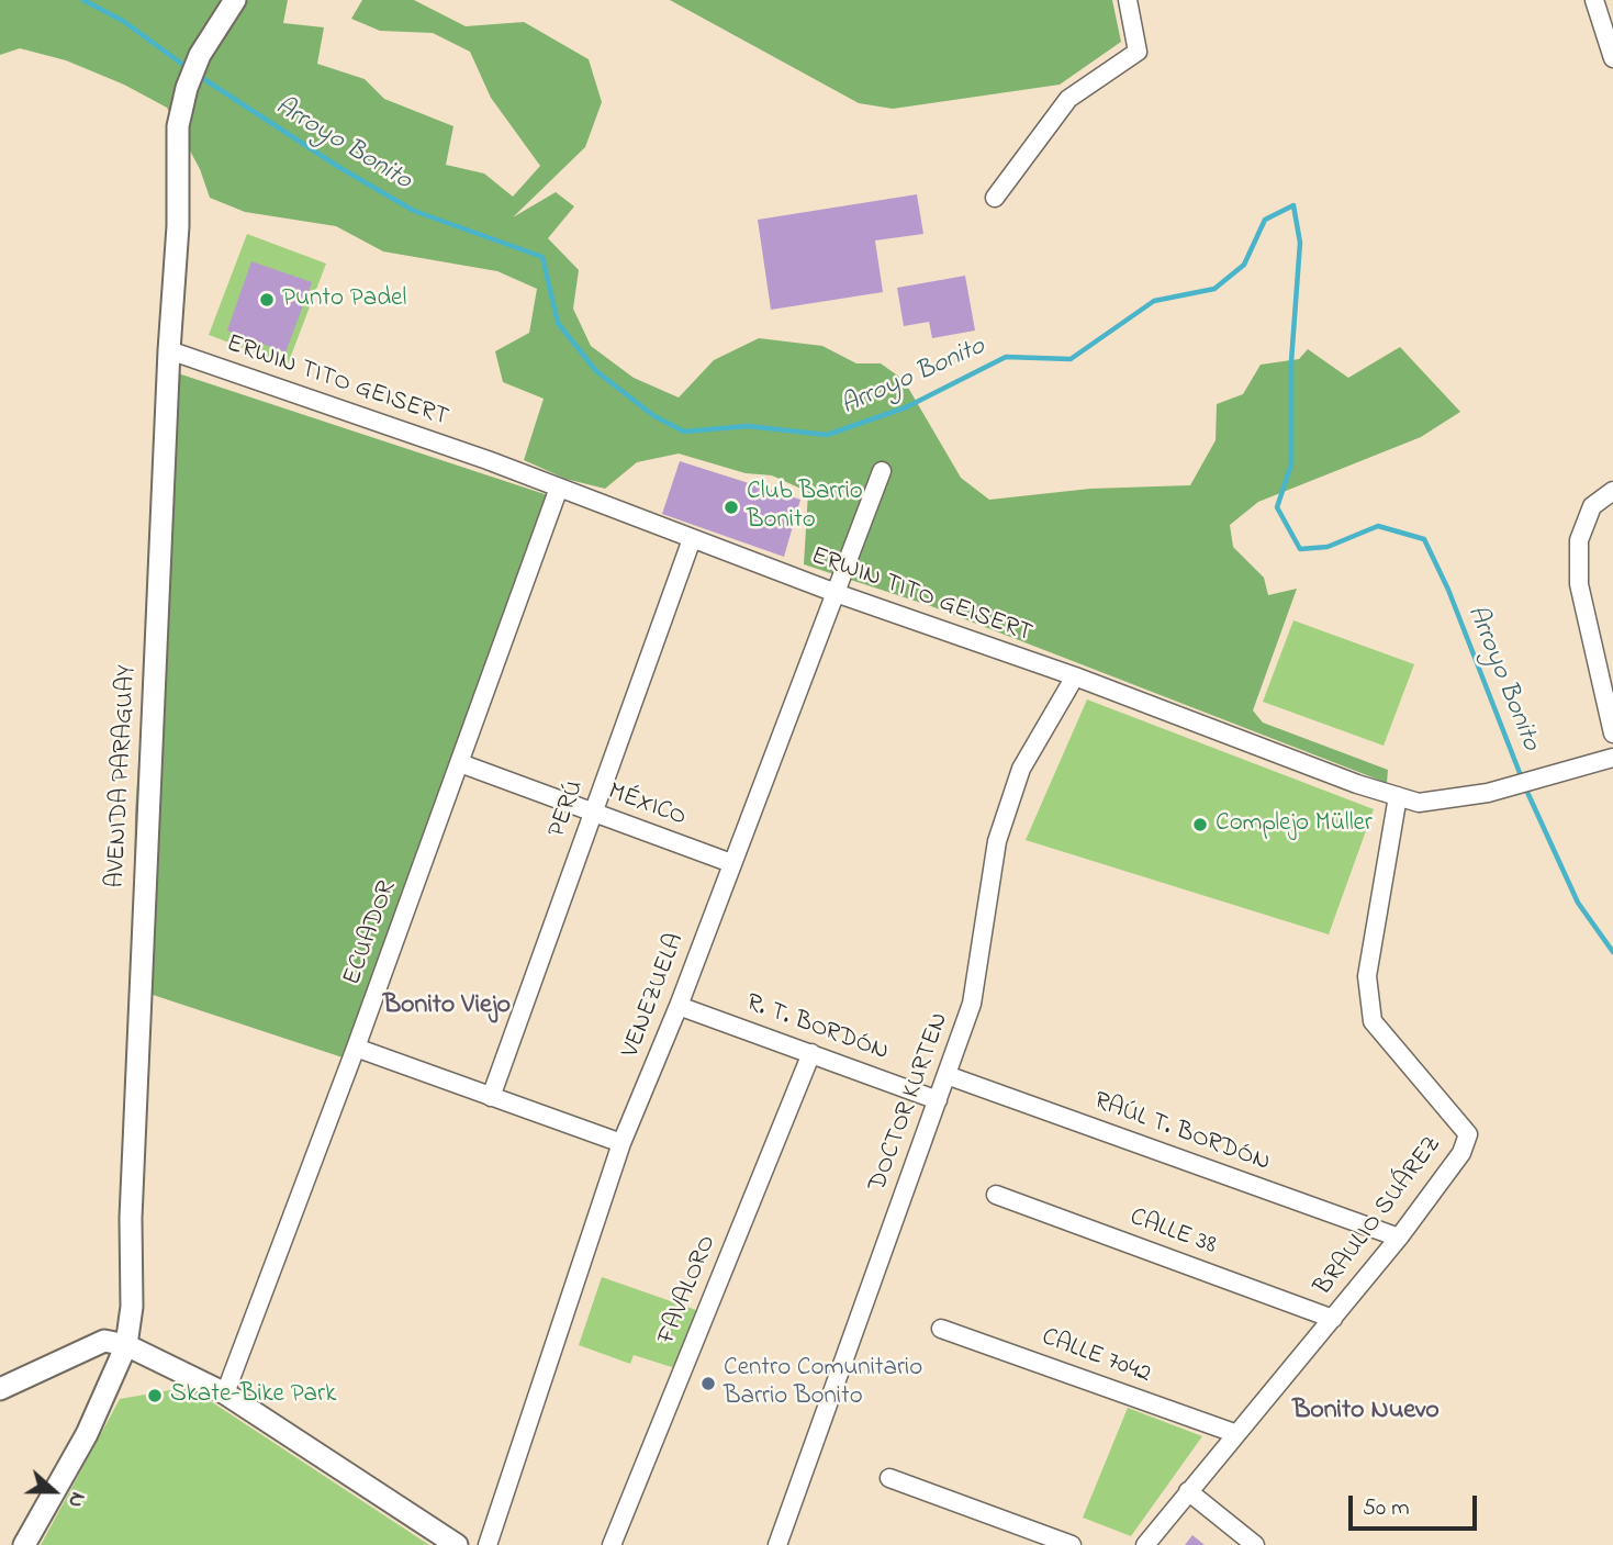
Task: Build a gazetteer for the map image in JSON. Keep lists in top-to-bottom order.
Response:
{
  "streets": {
    "main road": ["AVENIDA PARAGUAY"],
    "street": [
      "ERWIN TITO GEISERT",
      "MÉXICO",
      "PERÚ",
      "ECUADOR",
      "VENEZUELA",
      "R. T. BORDÓN",
      "DOCTOR KURTEN",
      "RAÚL T. BORDÓN",
      "BRAULIO SUÁREZ",
      "CALLE 38",
      "FAVALORO",
      "CALLE 7042"
    ]
  },
  "crossings": [
    ["ERWIN TITO GEISERT", "AVENIDA PARAGUAY"],
    ["ERWIN TITO GEISERT", "PERÚ"],
    ["ERWIN TITO GEISERT", "ECUADOR"],
    ["ERWIN TITO GEISERT", "VENEZUELA"],
    ["ERWIN TITO GEISERT", "DOCTOR KURTEN"],
    ["ERWIN TITO GEISERT", "BRAULIO SUÁREZ"],
    ["MÉXICO", "PERÚ"],
    ["MÉXICO", "ECUADOR"],
    ["MÉXICO", "VENEZUELA"],
    ["VENEZUELA", "R. T. BORDÓN"],
    ["R. T. BORDÓN", "DOCTOR KURTEN"],
    ["R. T. BORDÓN", "FAVALORO"],
    ["DOCTOR KURTEN", "RAÚL T. BORDÓN"],
    ["RAÚL T. BORDÓN", "BRAULIO SUÁREZ"],
    ["BRAULIO SUÁREZ", "CALLE 38"],
    ["BRAULIO SUÁREZ", "CALLE 7042"]
  ],
  "districts": ["Bonito Viejo", "Bonito Nuevo"],
  "water": ["Arroyo Bonito"],
  "places": [
    "Punto Padel",
    "Club Barrio Bonito",
    "Complejo Müller",
    "Centro Comunitario Barrio Bonito",
    "Skate-Bike Park"
  ],
  "scale_bar": "50 m",
  "north": "right"
}
